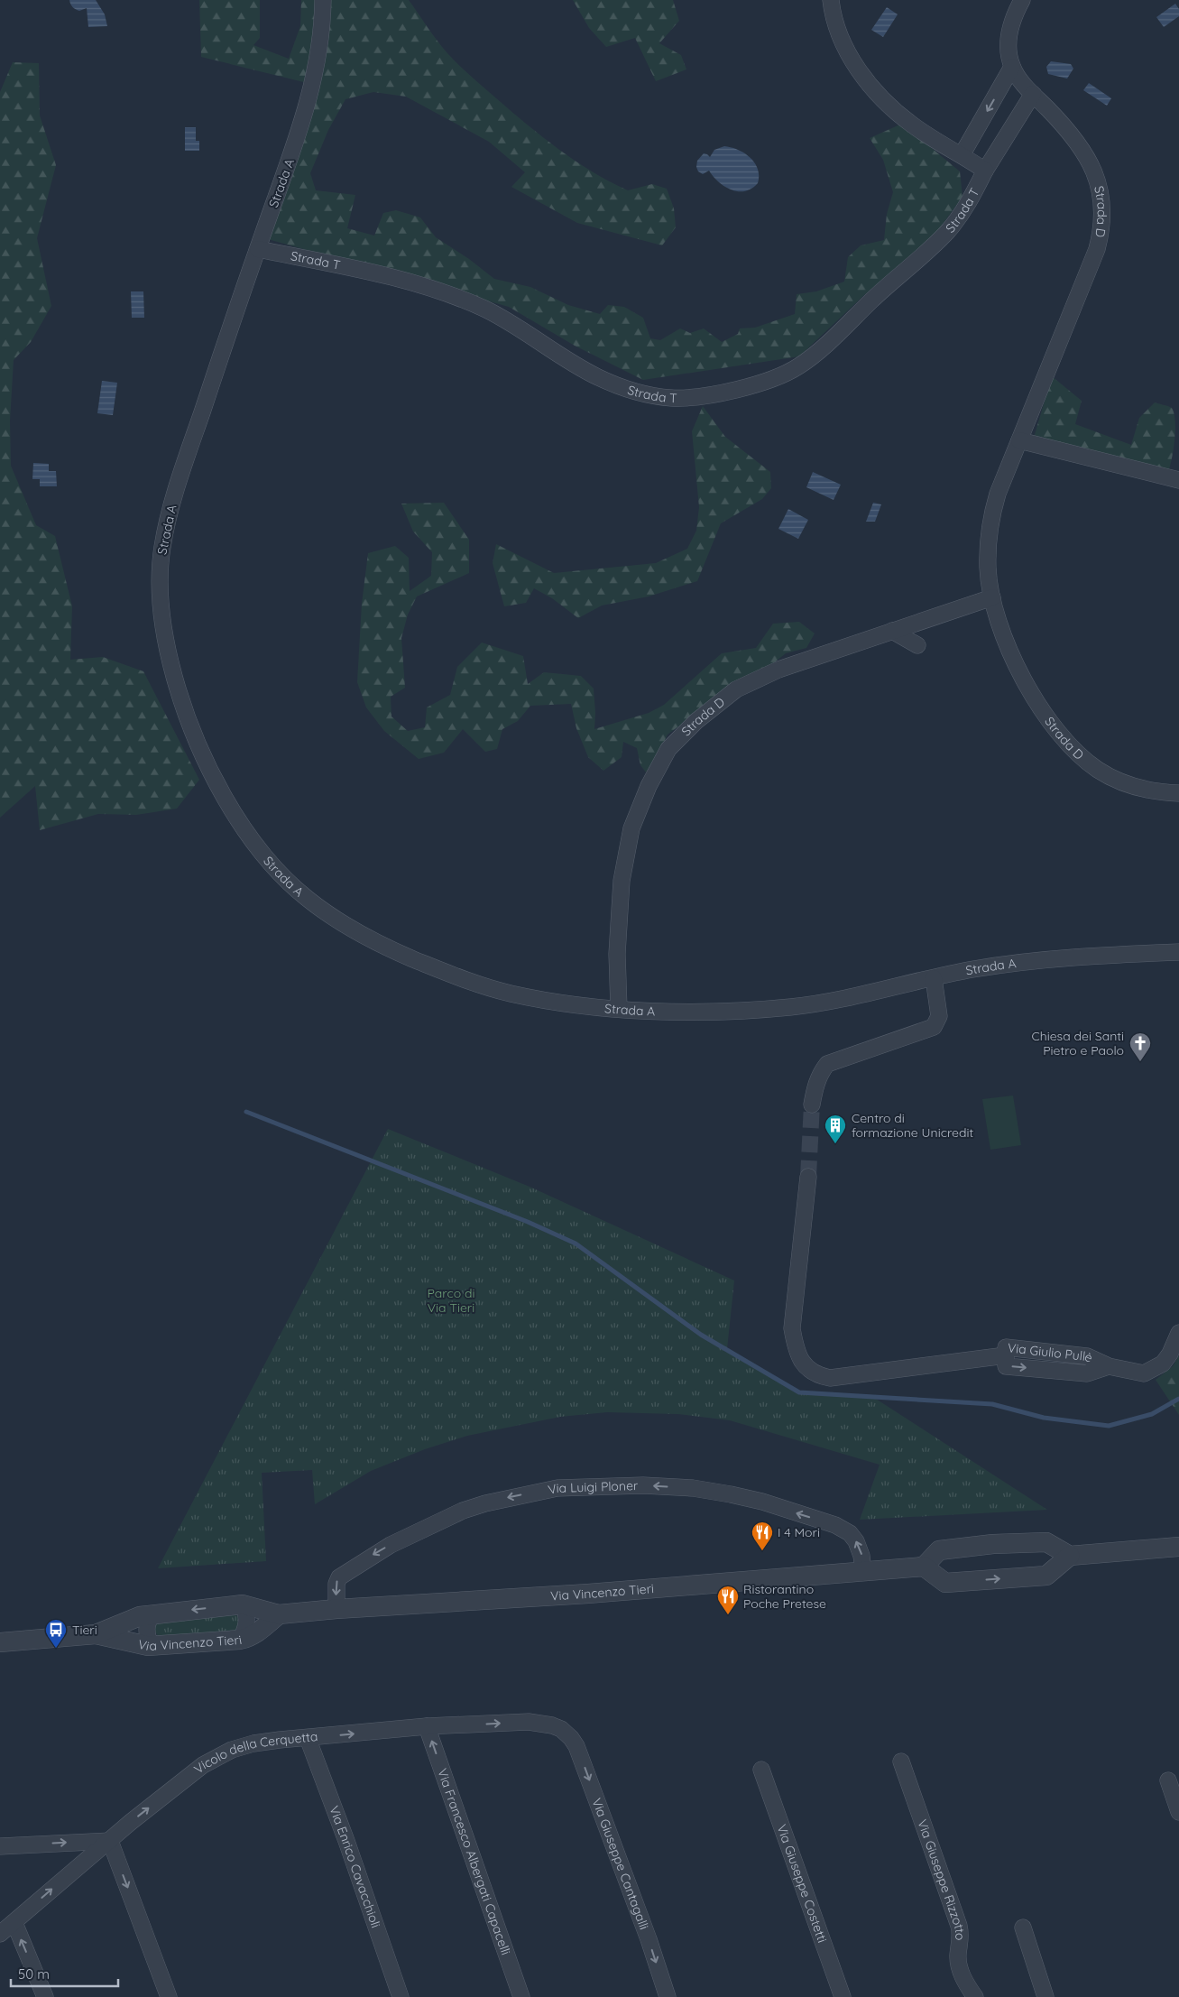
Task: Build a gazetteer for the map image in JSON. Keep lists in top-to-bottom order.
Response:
{
  "streets": {
    "street": [
      "Strada A",
      "Strada T",
      "Strada D",
      "Via Giulio Pullè",
      "Via Luigi Ploner",
      "Via Vincenzo Tieri",
      "Vicolo della Cerquetta",
      "Via Francesco Albergati Capacelli",
      "Via Giuseppe Cantagalli",
      "Via Enrico Cavacchioli",
      "Via Giuseppe Rizzotto",
      "Via Giuseppe Costetti"
    ]
  },
  "crossings": [
    ["Strada A", "Strada T"],
    ["Strada A", "Strada D"],
    ["Strada T", "Strada D"],
    ["Via Luigi Ploner", "Via Vincenzo Tieri"],
    ["Vicolo della Cerquetta", "Via Francesco Albergati Capacelli"],
    ["Vicolo della Cerquetta", "Via Giuseppe Cantagalli"],
    ["Vicolo della Cerquetta", "Via Enrico Cavacchioli"]
  ],
  "one_way": [
    "Via Luigi Ploner",
    "Vicolo della Cerquetta",
    "Via Francesco Albergati Capacelli",
    "Via Giuseppe Cantagalli"
  ],
  "parks": ["Parco di Via Tieri"],
  "places": {
    "church": ["Chiesa dei Santi Pietro e Paolo"],
    "building": ["Centro di formazione Unicredit"],
    "restaurant": ["I 4 Mori", "Ristorantino Poche Pretese"],
    "bus stop": ["Tieri"]
  },
  "scale_bar": "50 m"
}
